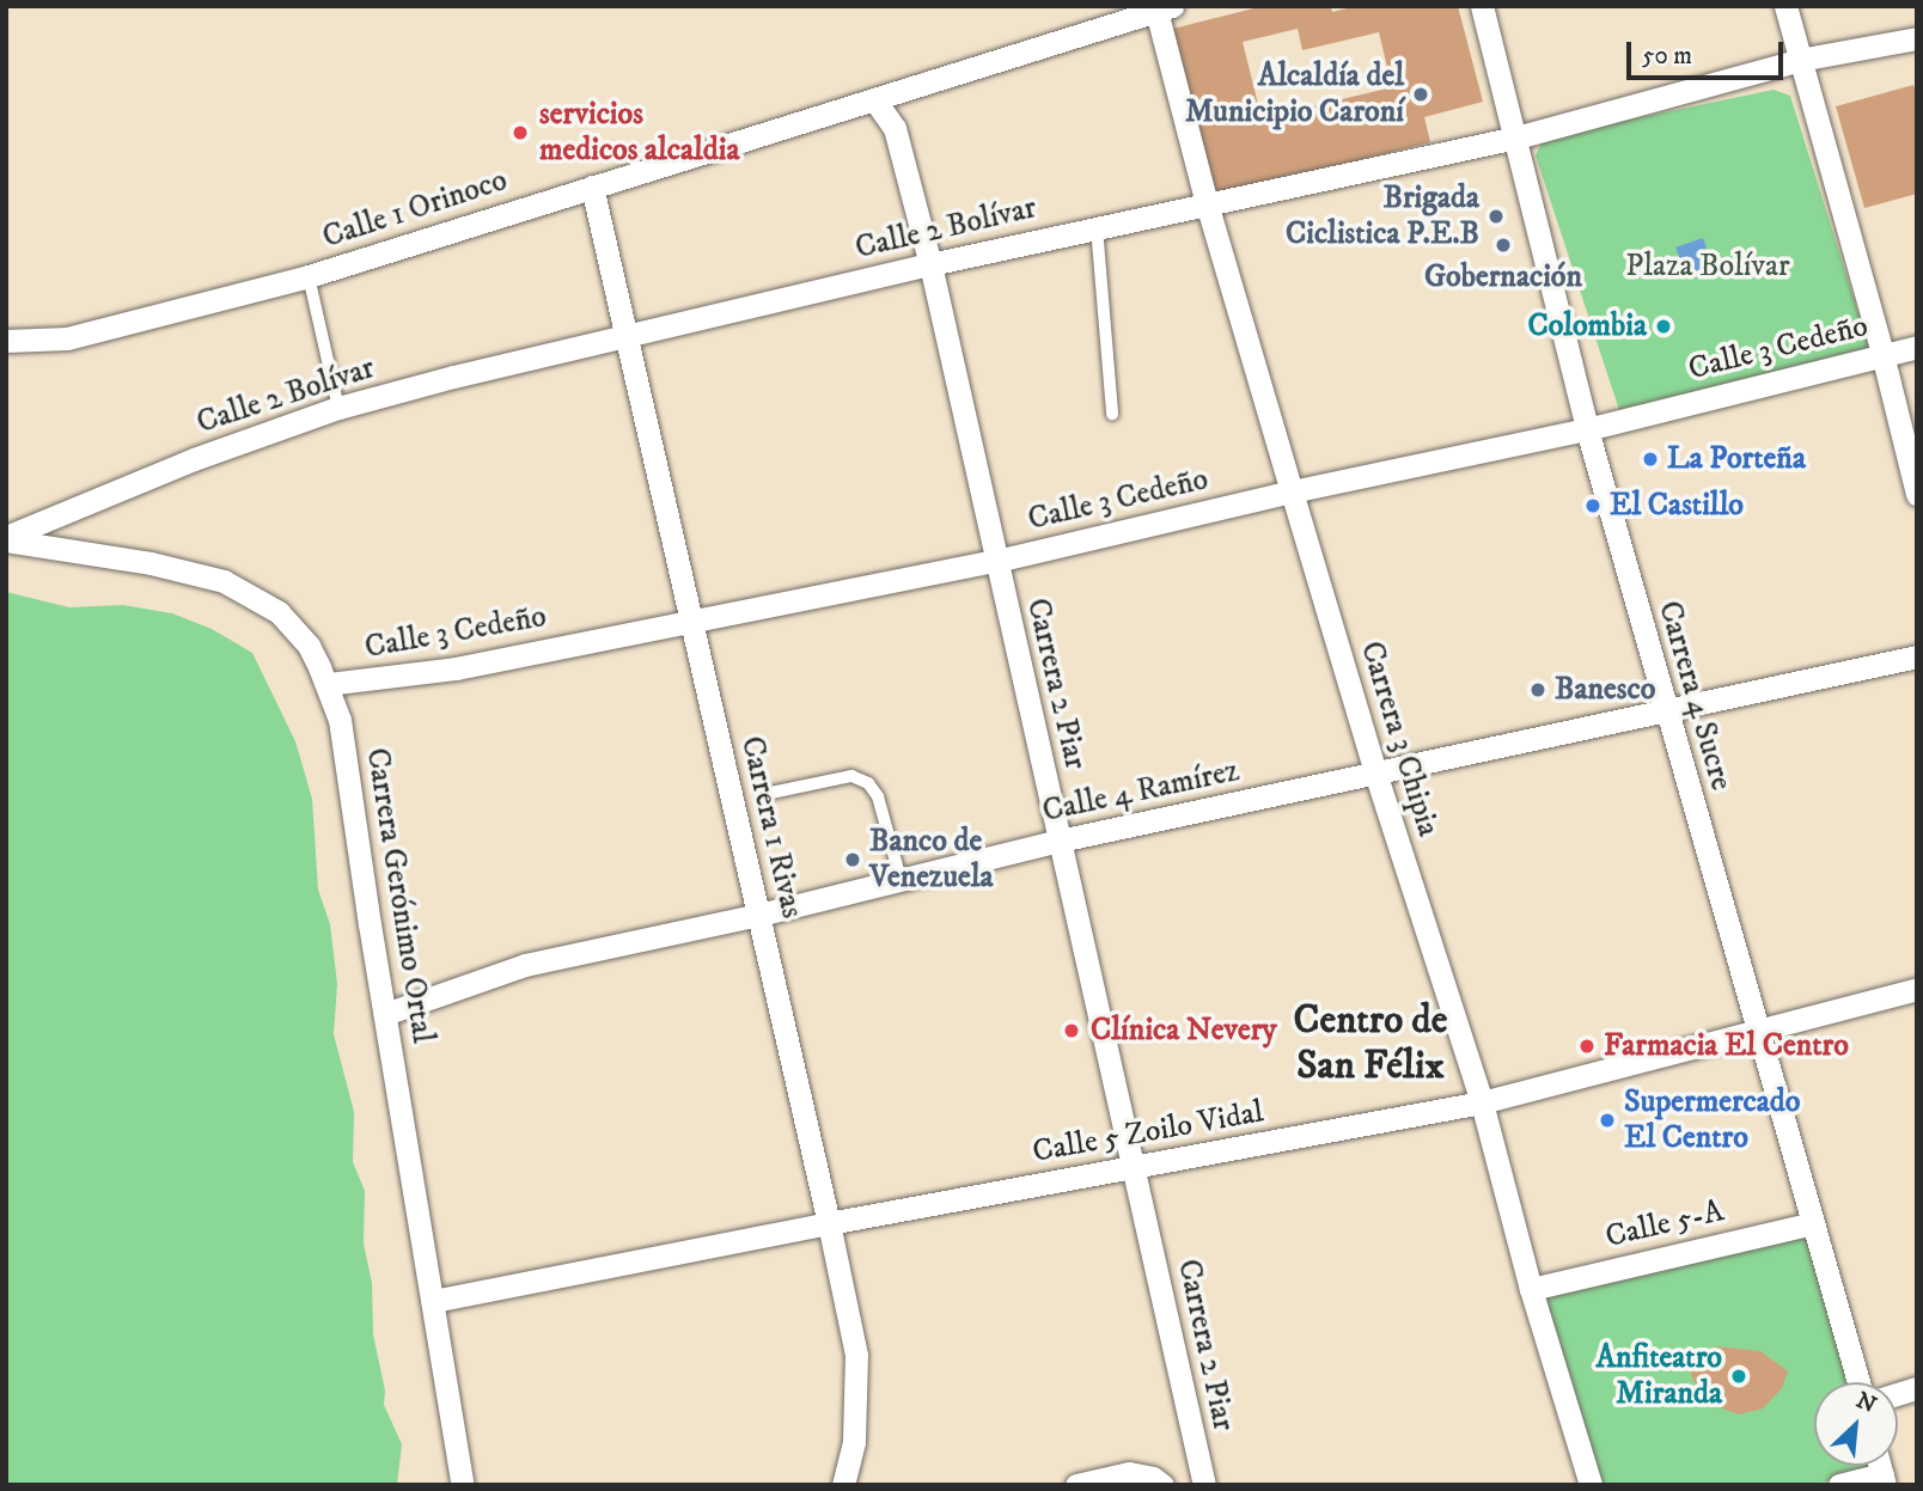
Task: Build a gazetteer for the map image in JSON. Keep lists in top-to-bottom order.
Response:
{
  "streets": {
    "street": [
      "Calle 1 Orinoco",
      "Calle 2 Bolívar",
      "Calle 3 Cedeño",
      "Carrera 2 Piar",
      "Carrera 4 Sucre",
      "Carrera 3 Chipia",
      "Calle 4 Ramírez",
      "Carrera 1 Rivas",
      "Carrera Gerónimo Ortal",
      "Calle 5 Zoilo Vidal",
      "Calle 5-A"
    ]
  },
  "crossings": [
    ["Calle 1 Orinoco", "Carrera 2 Piar"],
    ["Calle 1 Orinoco", "Carrera 3 Chipia"],
    ["Calle 1 Orinoco", "Carrera 1 Rivas"],
    ["Calle 2 Bolívar", "Carrera 2 Piar"],
    ["Calle 2 Bolívar", "Carrera 4 Sucre"],
    ["Calle 2 Bolívar", "Carrera 3 Chipia"],
    ["Calle 2 Bolívar", "Carrera 1 Rivas"],
    ["Calle 2 Bolívar", "Carrera Gerónimo Ortal"],
    ["Calle 3 Cedeño", "Carrera 2 Piar"],
    ["Calle 3 Cedeño", "Carrera 4 Sucre"],
    ["Calle 3 Cedeño", "Carrera 3 Chipia"],
    ["Calle 3 Cedeño", "Carrera 1 Rivas"],
    ["Calle 3 Cedeño", "Carrera Gerónimo Ortal"],
    ["Carrera 2 Piar", "Calle 4 Ramírez"],
    ["Carrera 2 Piar", "Calle 5 Zoilo Vidal"],
    ["Carrera 4 Sucre", "Calle 4 Ramírez"],
    ["Carrera 4 Sucre", "Calle 5 Zoilo Vidal"],
    ["Carrera 4 Sucre", "Calle 5-A"],
    ["Carrera 3 Chipia", "Calle 4 Ramírez"],
    ["Carrera 3 Chipia", "Calle 5 Zoilo Vidal"],
    ["Carrera 3 Chipia", "Calle 5-A"],
    ["Calle 4 Ramírez", "Carrera 1 Rivas"],
    ["Calle 4 Ramírez", "Carrera Gerónimo Ortal"],
    ["Carrera 1 Rivas", "Calle 5 Zoilo Vidal"],
    ["Carrera Gerónimo Ortal", "Calle 5 Zoilo Vidal"]
  ],
  "districts": ["Centro de San Félix"],
  "parks": ["Plaza Bolívar"],
  "places": [
    "Alcaldía del Municipio Caroní",
    "servicios medicos alcaldia",
    "Brigada Ciclistica P.E.B",
    "Gobernación",
    "Colombia",
    "La Porteña",
    "El Castillo",
    "Banesco",
    "Banco de Venezuela",
    "Clínica Nevery",
    "Farmacia El Centro",
    "Supermercado El Centro",
    "Anfiteatro Miranda"
  ],
  "scale_bar": "50 m",
  "north": "top right"
}
